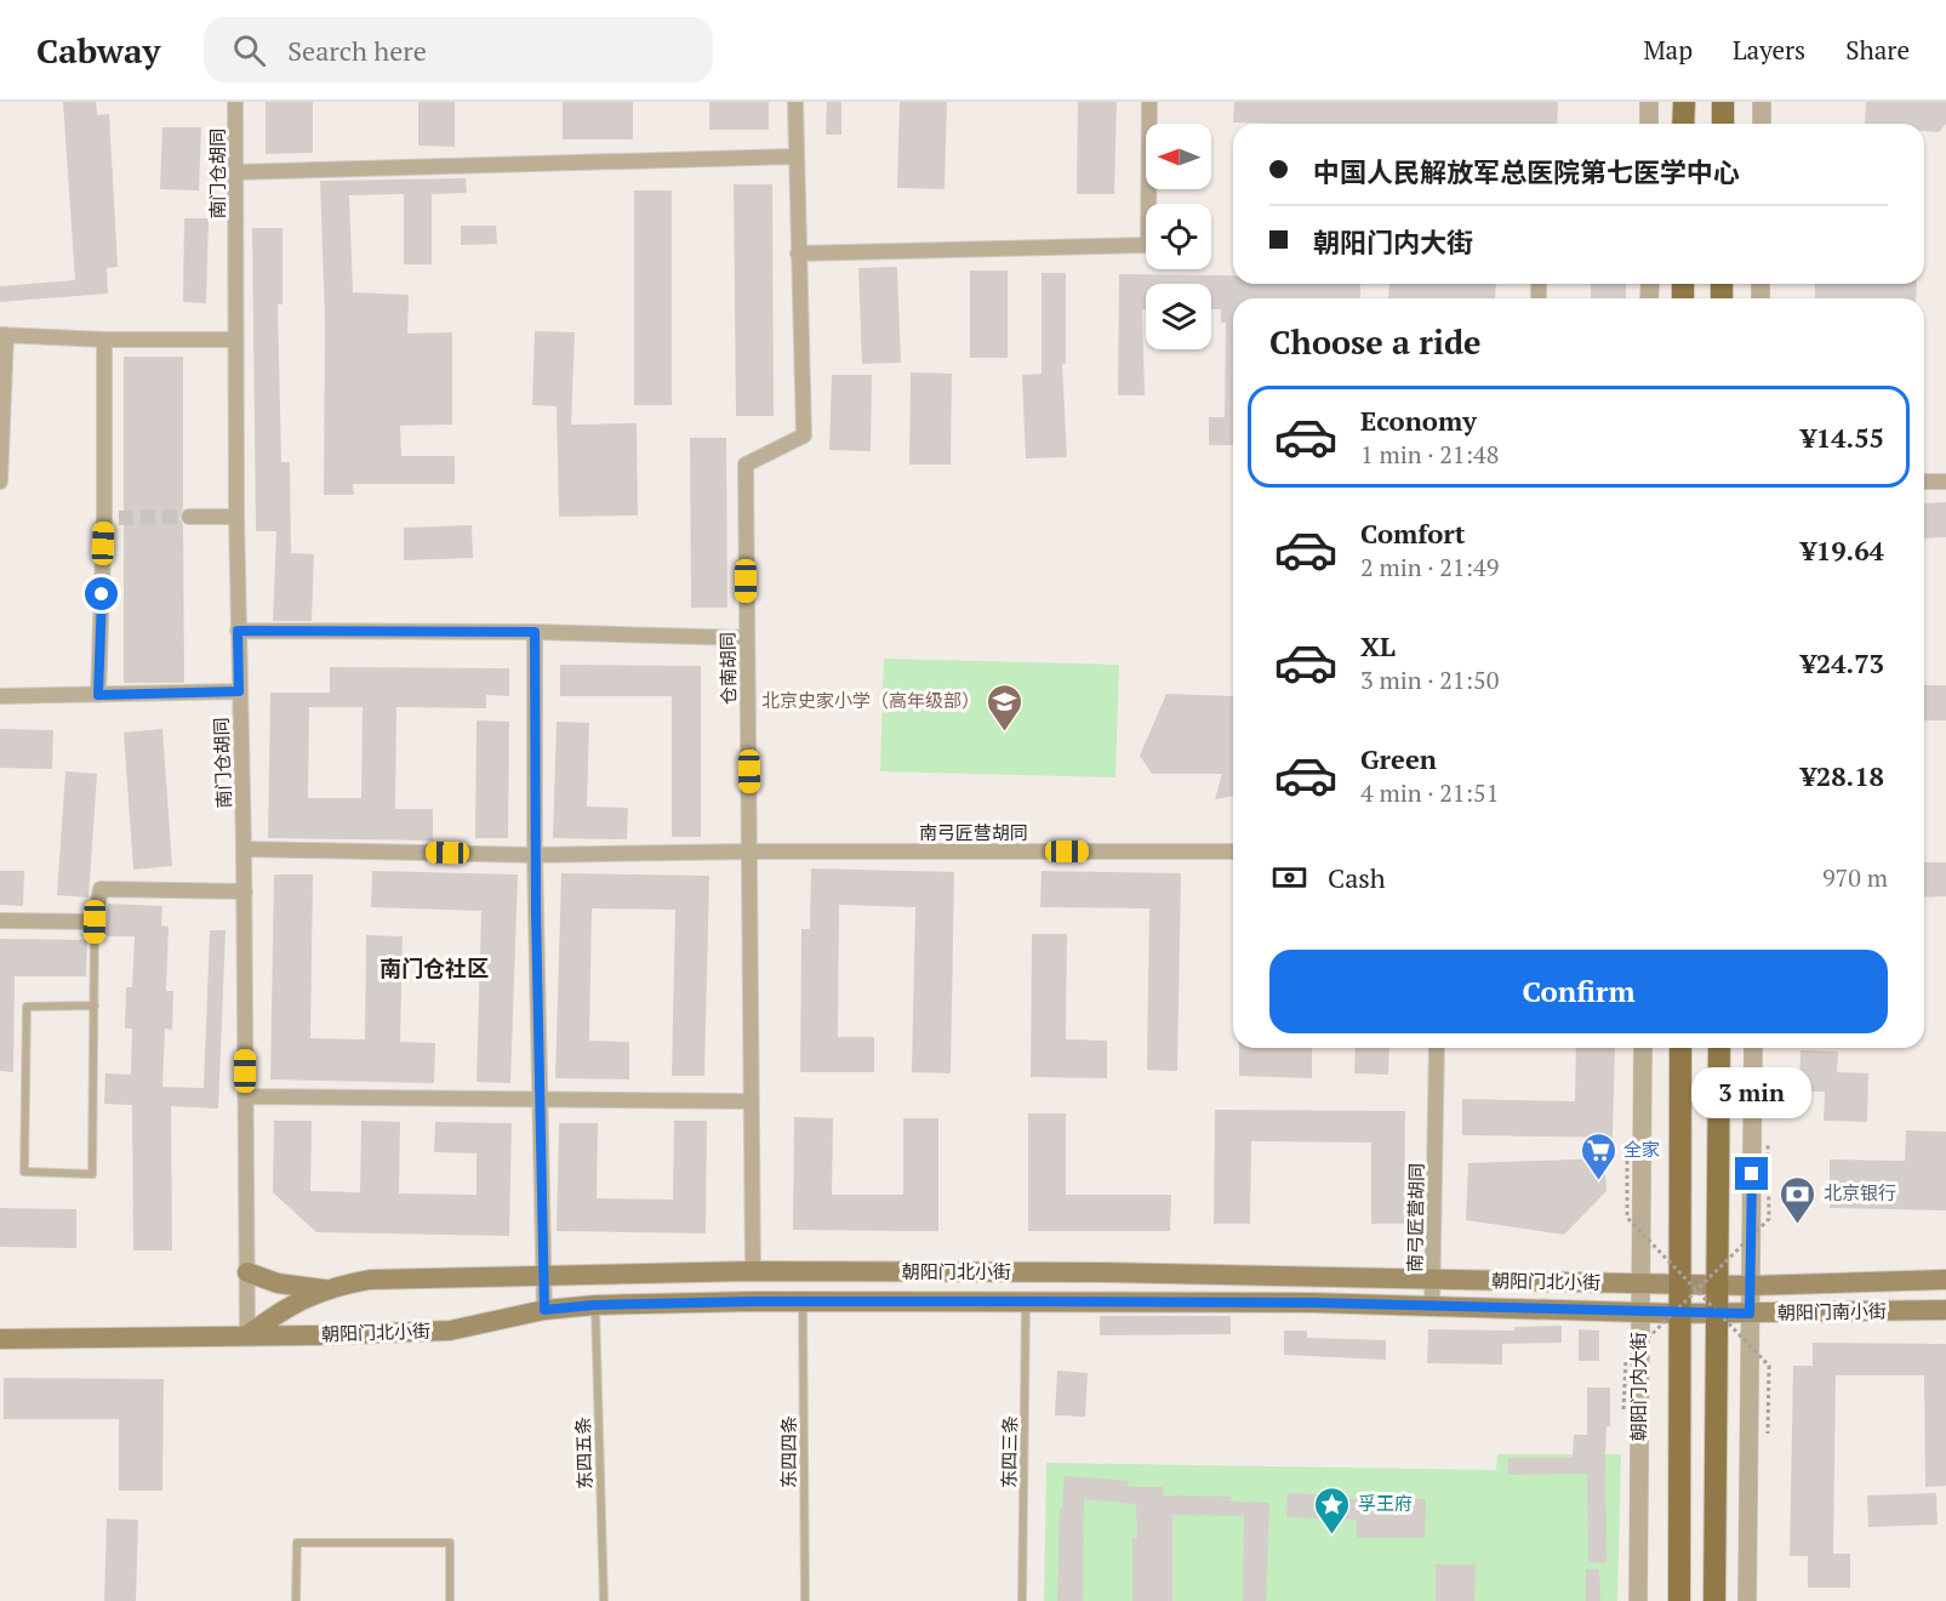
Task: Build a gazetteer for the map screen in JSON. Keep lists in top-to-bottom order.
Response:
{
  "streets": {
    "main road": ["朝阳门北小街", "朝阳门南小街"],
    "street": [
      "南门仓胡同",
      "仓南胡同",
      "南弓匠营胡同",
      "朝阳门内大街"
    ],
    "lane": ["东四四条", "东四三条", "东四五条"]
  },
  "crossings": [
    ["南门仓胡同", "南弓匠营胡同"],
    ["南门仓胡同", "朝阳门北小街"],
    ["仓南胡同", "南弓匠营胡同"],
    ["仓南胡同", "朝阳门北小街"],
    ["南弓匠营胡同", "朝阳门北小街"],
    ["朝阳门北小街", "朝阳门南小街"],
    ["朝阳门北小街", "朝阳门内大街"],
    ["朝阳门北小街", "东四四条"],
    ["朝阳门北小街", "东四三条"],
    ["朝阳门北小街", "东四五条"]
  ],
  "districts": ["南门仓社区"],
  "places": {
    "school or university": ["北京史家小学（高年级部）"],
    "supermarket": ["全家"],
    "bank": ["北京银行"],
    "place": ["孚王府"]
  },
  "north": "left",
  "page": {
    "header": "Cabway",
    "search": "Search here",
    "nav": ["Map", "Layers", "Share"],
    "banner": ["中国人民解放军总医院第七医学中心", "朝阳门内大街"],
    "heading": "Choose a ride",
    "list": [
      {
        "name": "Economy",
        "note": "1 min · 21:48",
        "value": "¥14.55"
      },
      {
        "name": "Comfort",
        "note": "2 min · 21:49",
        "value": "¥19.64"
      },
      {
        "name": "XL",
        "note": "3 min · 21:50",
        "value": "¥24.73"
      },
      {
        "name": "Green",
        "note": "4 min · 21:51",
        "value": "¥28.18"
      }
    ],
    "pay": ["Cash", "970 m"],
    "buttons": "Confirm",
    "bubble": "3 min"
  }
}
